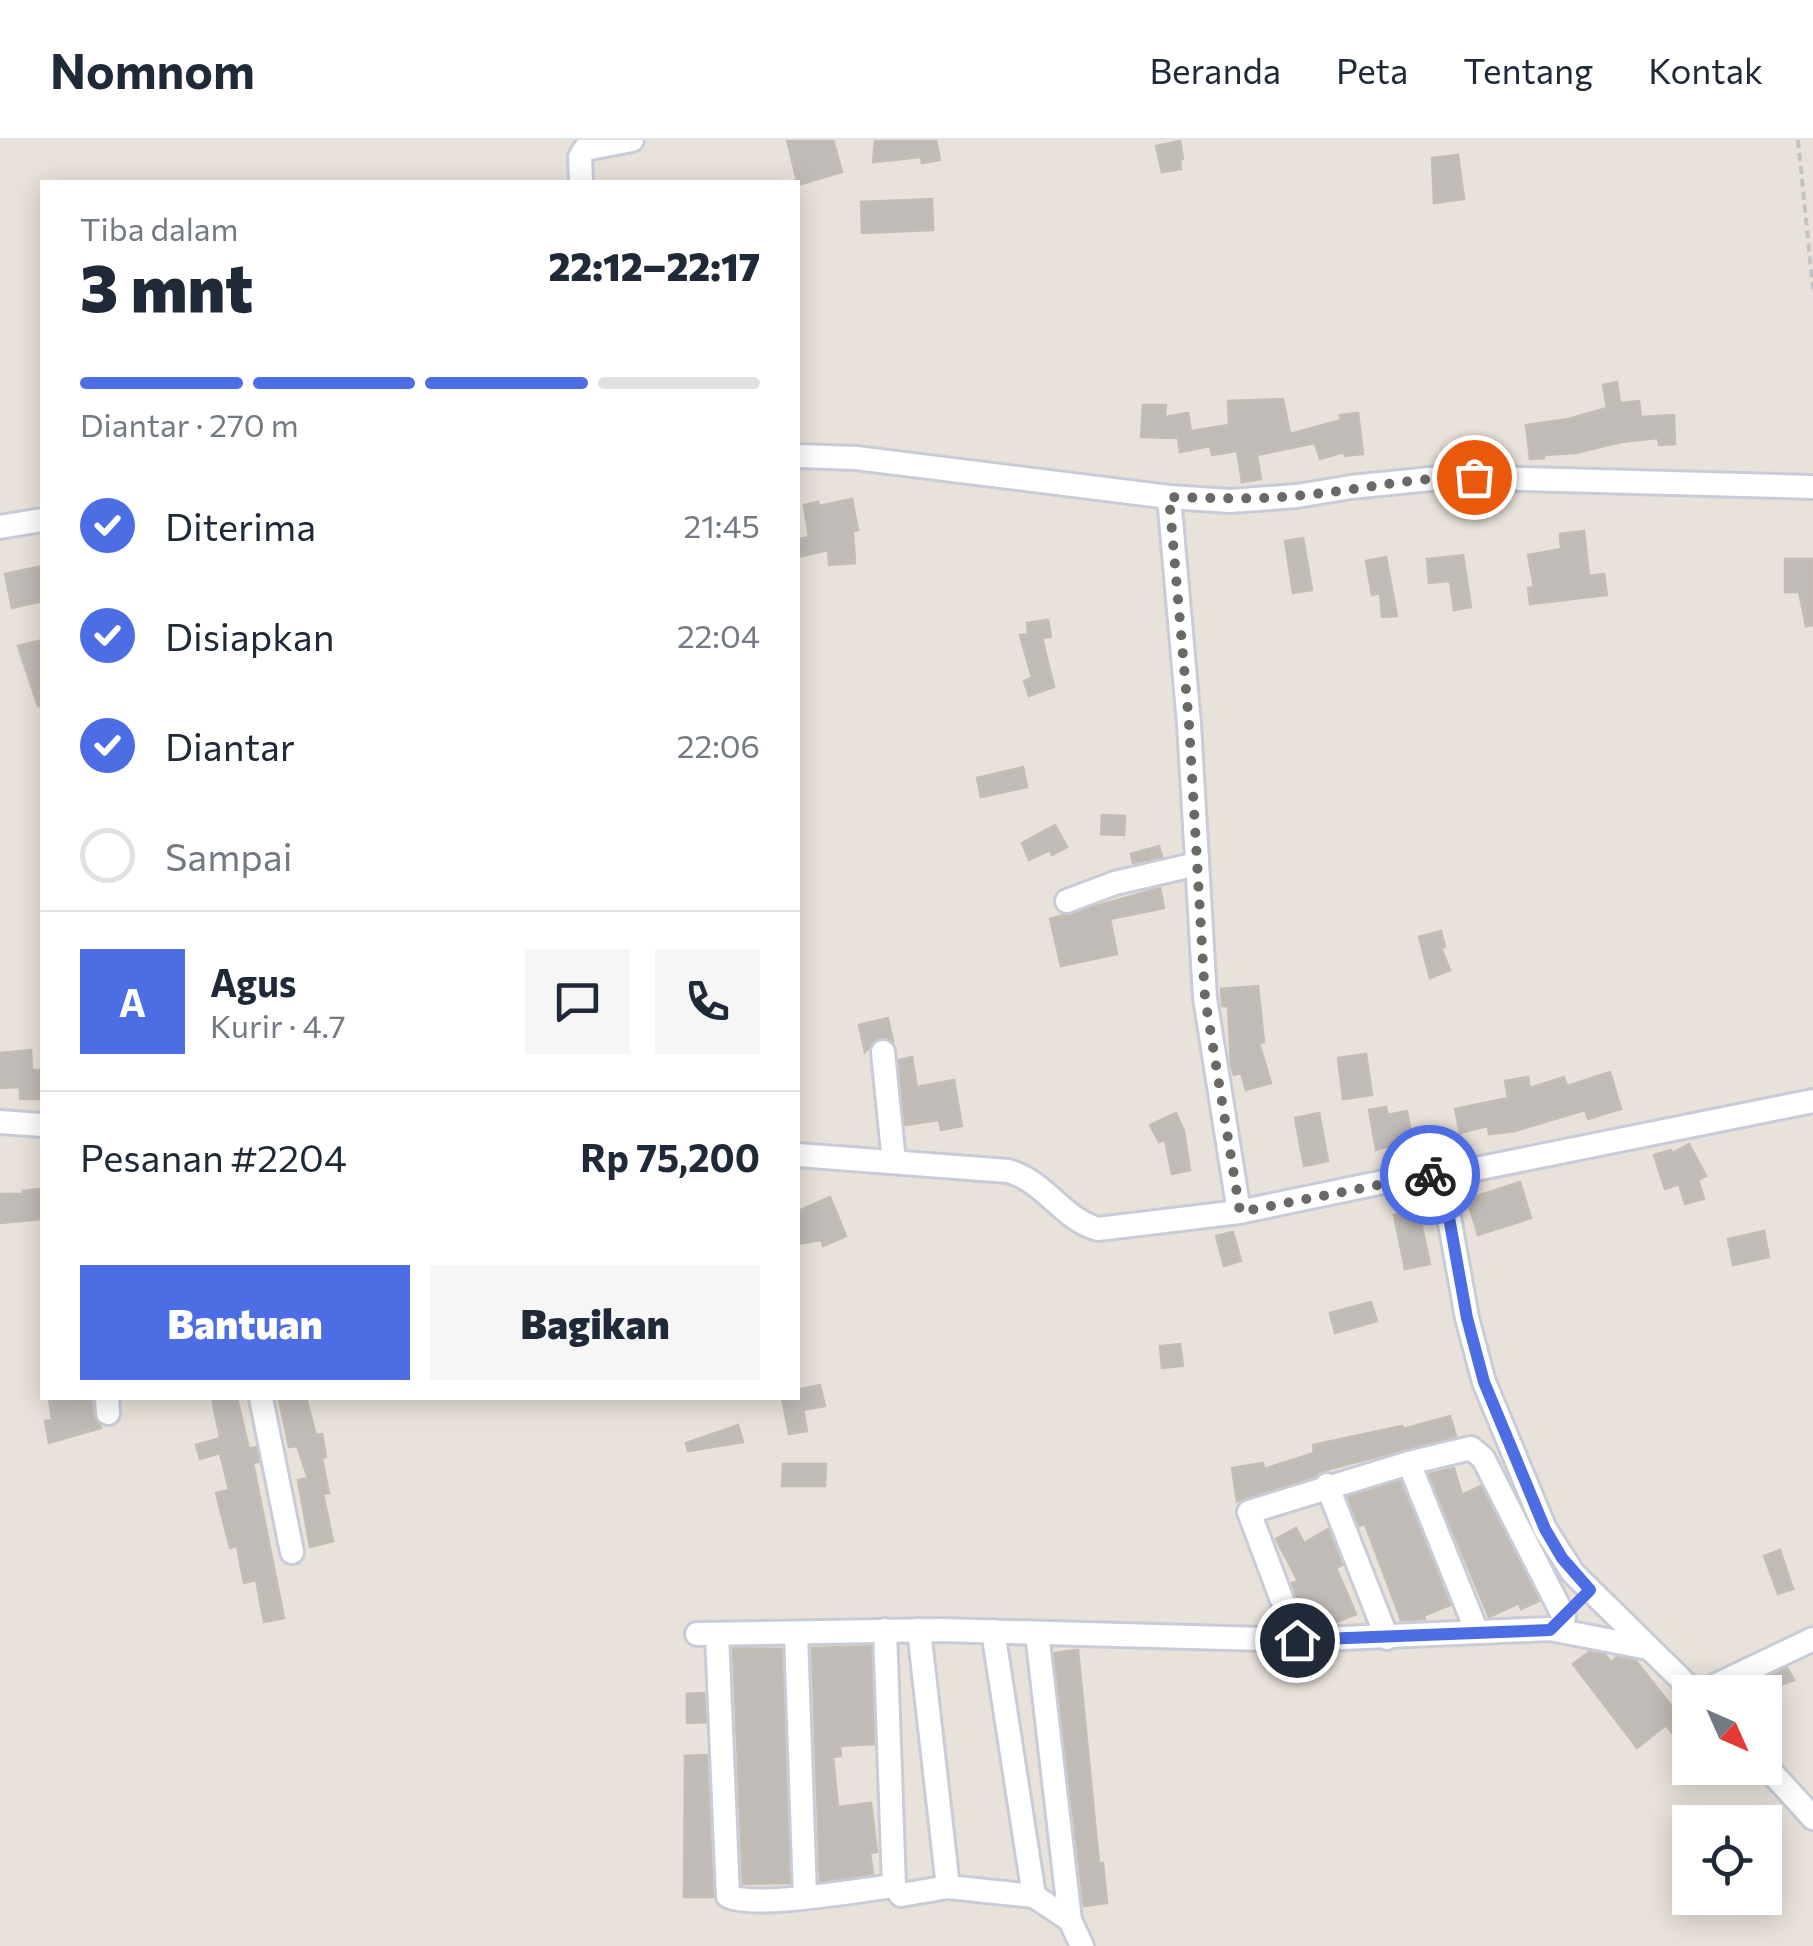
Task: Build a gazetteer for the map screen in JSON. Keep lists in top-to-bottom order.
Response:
{
  "north": "bottom right",
  "page": {
    "header": "Nomnom",
    "nav": [
      "Beranda",
      "Peta",
      "Tentang",
      "Kontak"
    ],
    "heading": ["3 mnt", "Tiba dalam", "22:12–22:17"],
    "panel": [
      "Agus",
      "Kurir · 4.7",
      "Pesanan #2204",
      "Rp 75,200"
    ],
    "bar": "Diantar · 270 m",
    "list": [
      ["Diterima", "21:45"],
      ["Disiapkan", "22:04"],
      ["Diantar", "22:06"],
      "Sampai"
    ],
    "round": "A",
    "buttons": ["Bantuan", "Bagikan"]
  }
}
